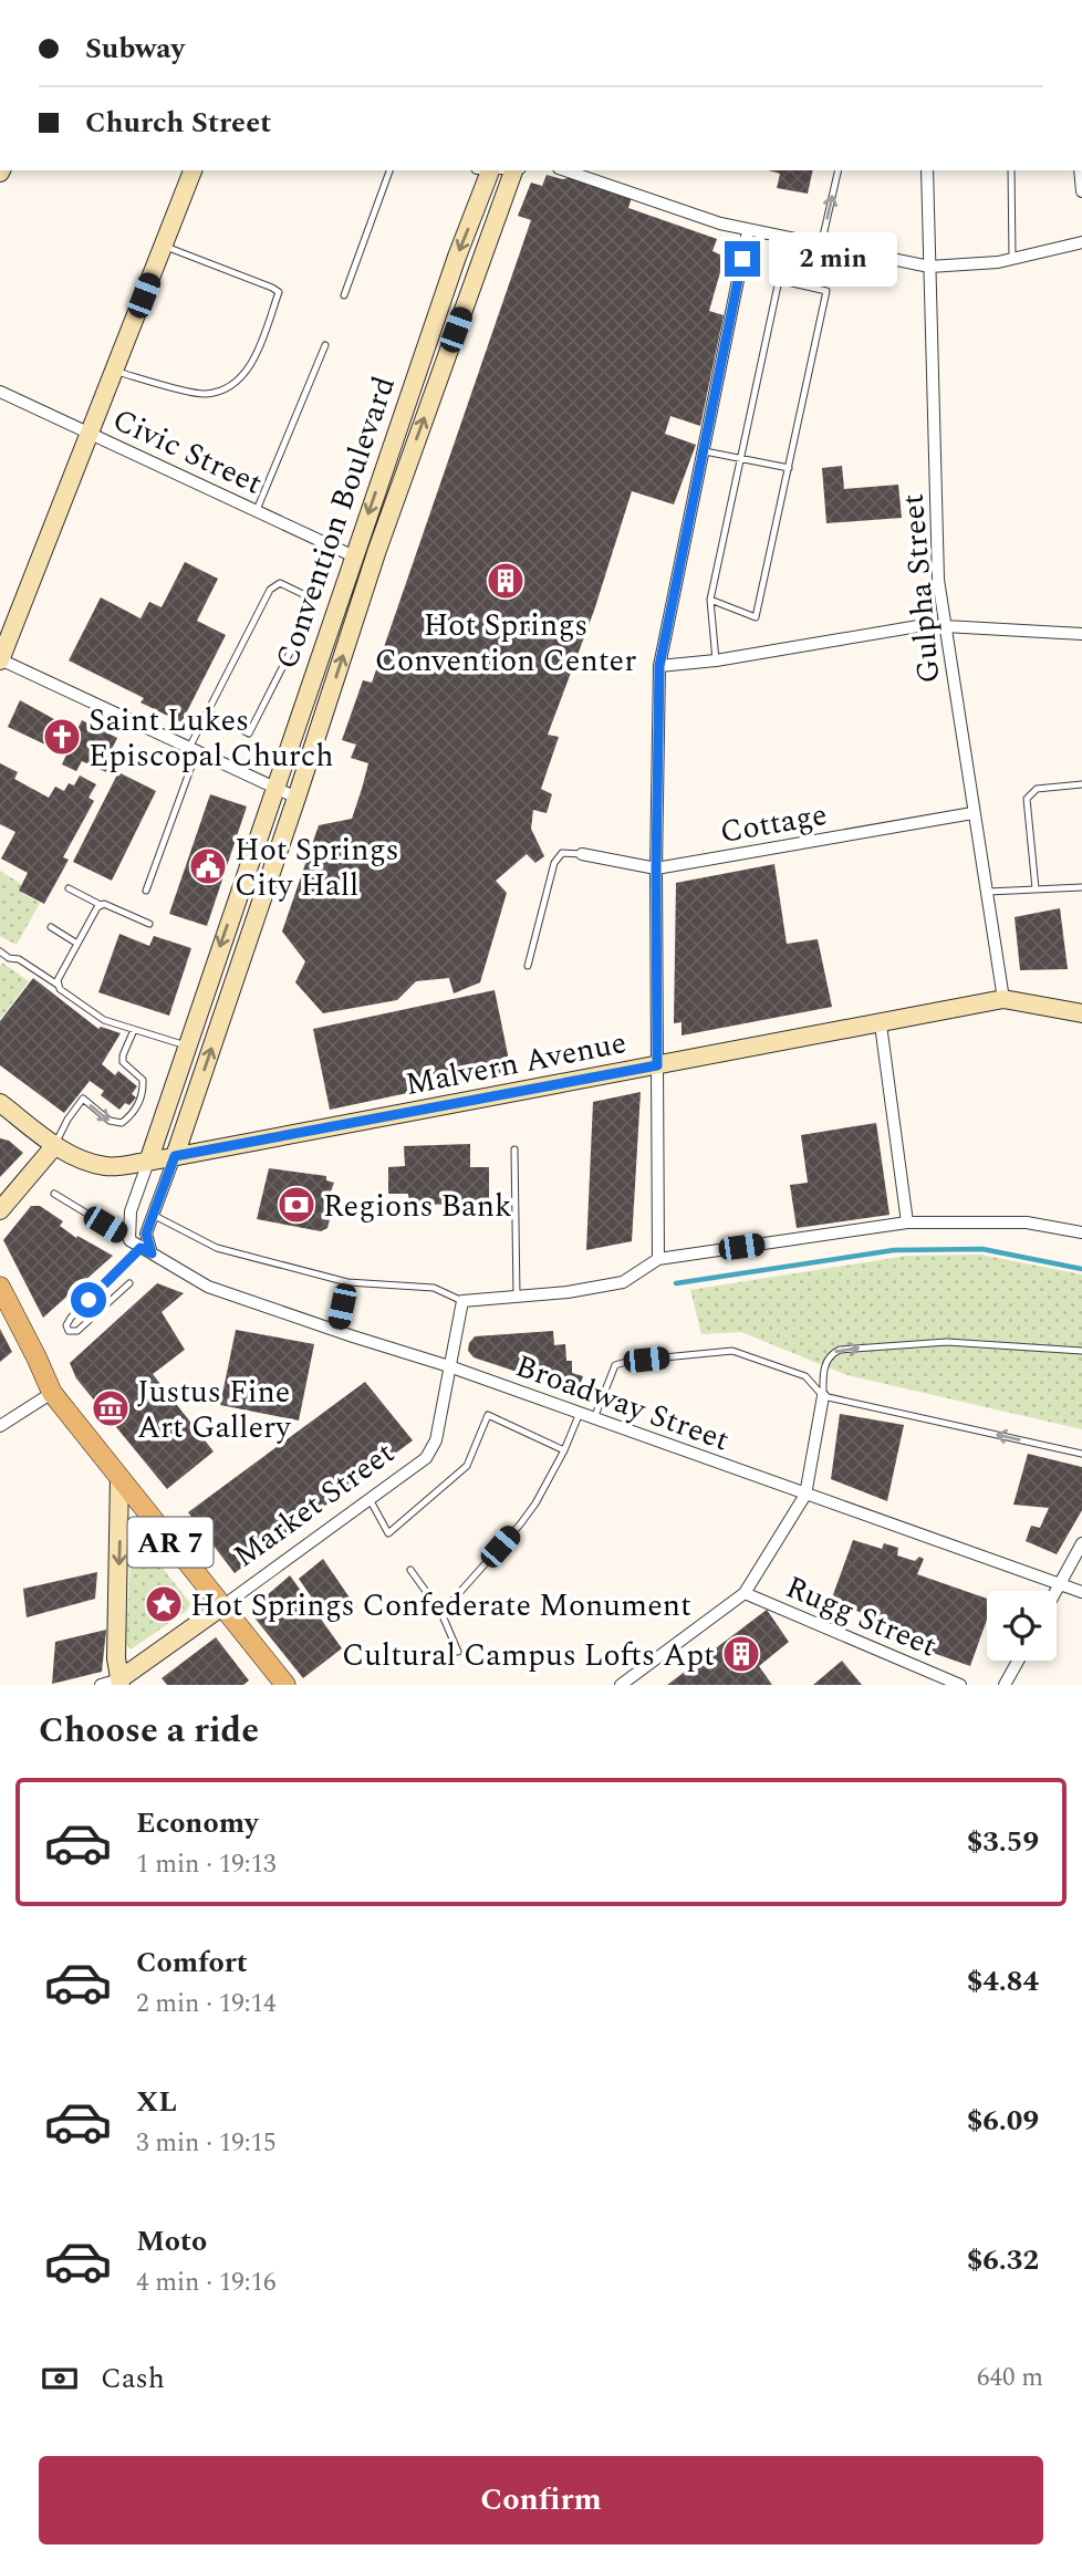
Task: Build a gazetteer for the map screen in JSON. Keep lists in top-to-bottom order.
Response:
{
  "streets": {
    "main road": ["AR 7"],
    "street": [
      "Civic Street",
      "Convention Boulevard",
      "Gulpha Street",
      "Cottage",
      "Malvern Avenue",
      "Broadway Street",
      "Market Street",
      "Rugg Street"
    ]
  },
  "crossings": [
    ["Civic Street", "Convention Boulevard"],
    ["Convention Boulevard", "Malvern Avenue"],
    ["Gulpha Street", "Cottage"],
    ["Gulpha Street", "Malvern Avenue"],
    ["Broadway Street", "Market Street"],
    ["Market Street", "AR 7"]
  ],
  "places": {
    "building": ["Hot Springs Convention Center", "Cultural Campus Lofts Apt"],
    "church": ["Saint Lukes Episcopal Church"],
    "public building": ["Hot Springs City Hall"],
    "bank": ["Regions Bank"],
    "museum": ["Justus Fine Art Gallery"],
    "place": ["Hot Springs Confederate Monument"]
  },
  "page": {
    "banner": ["Subway", "Church Street"],
    "bubble": "2 min",
    "heading": "Choose a ride",
    "list": [
      {
        "name": "Economy",
        "note": "1 min · 19:13",
        "value": "$3.59"
      },
      {
        "name": "Comfort",
        "note": "2 min · 19:14",
        "value": "$4.84"
      },
      {
        "name": "XL",
        "note": "3 min · 19:15",
        "value": "$6.09"
      },
      {
        "name": "Moto",
        "note": "4 min · 19:16",
        "value": "$6.32"
      }
    ],
    "pay": ["Cash", "640 m"],
    "buttons": "Confirm"
  }
}
